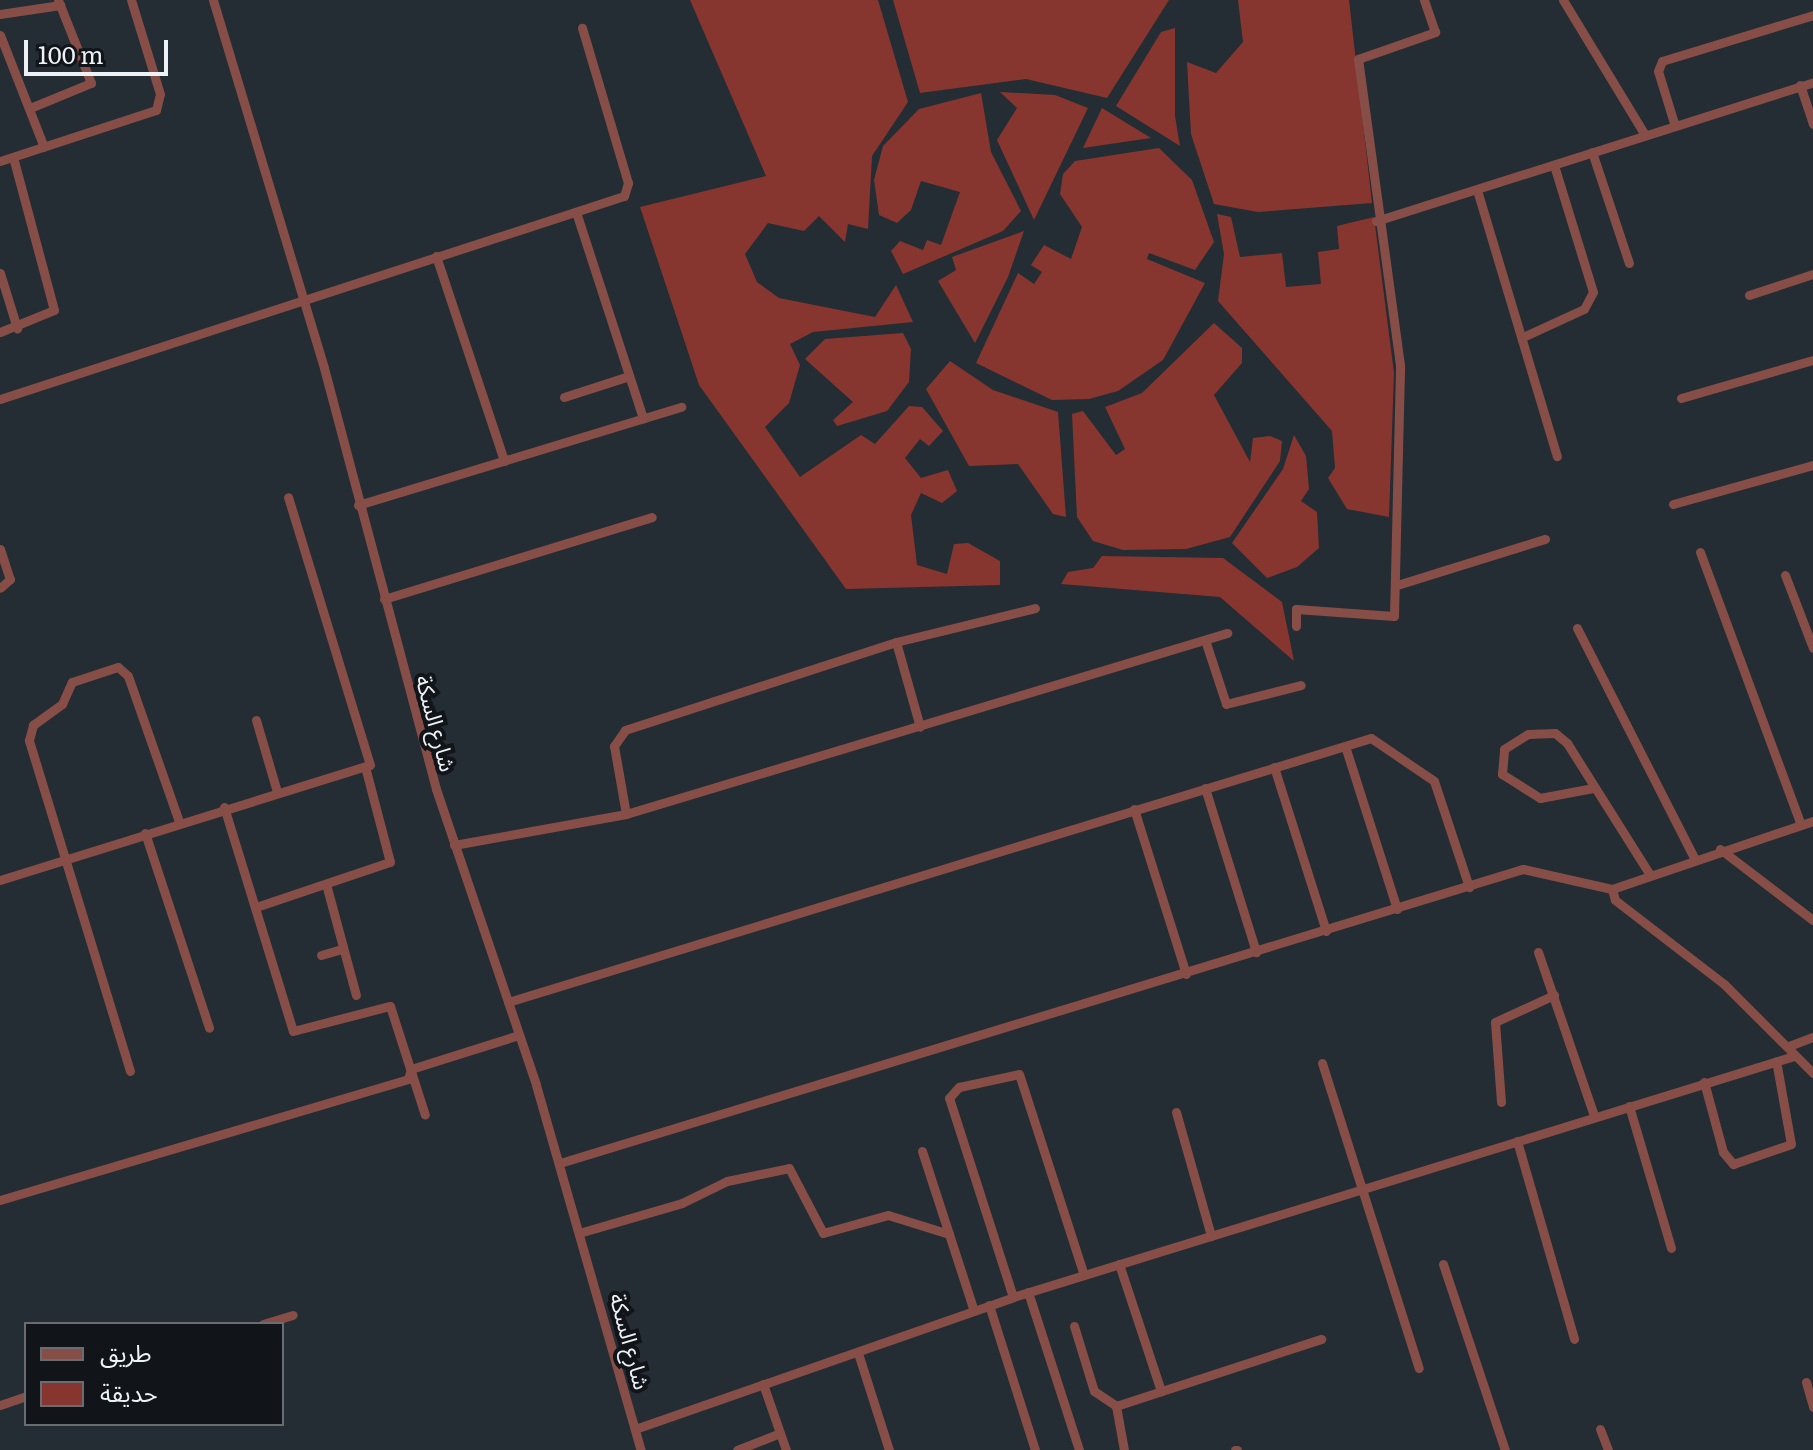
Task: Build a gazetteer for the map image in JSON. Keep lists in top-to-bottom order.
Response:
{
  "streets": {
    "street": ["شارع السكة"]
  },
  "legend": ["طريق", "حديقة"],
  "scale_bar": "100 m"
}
